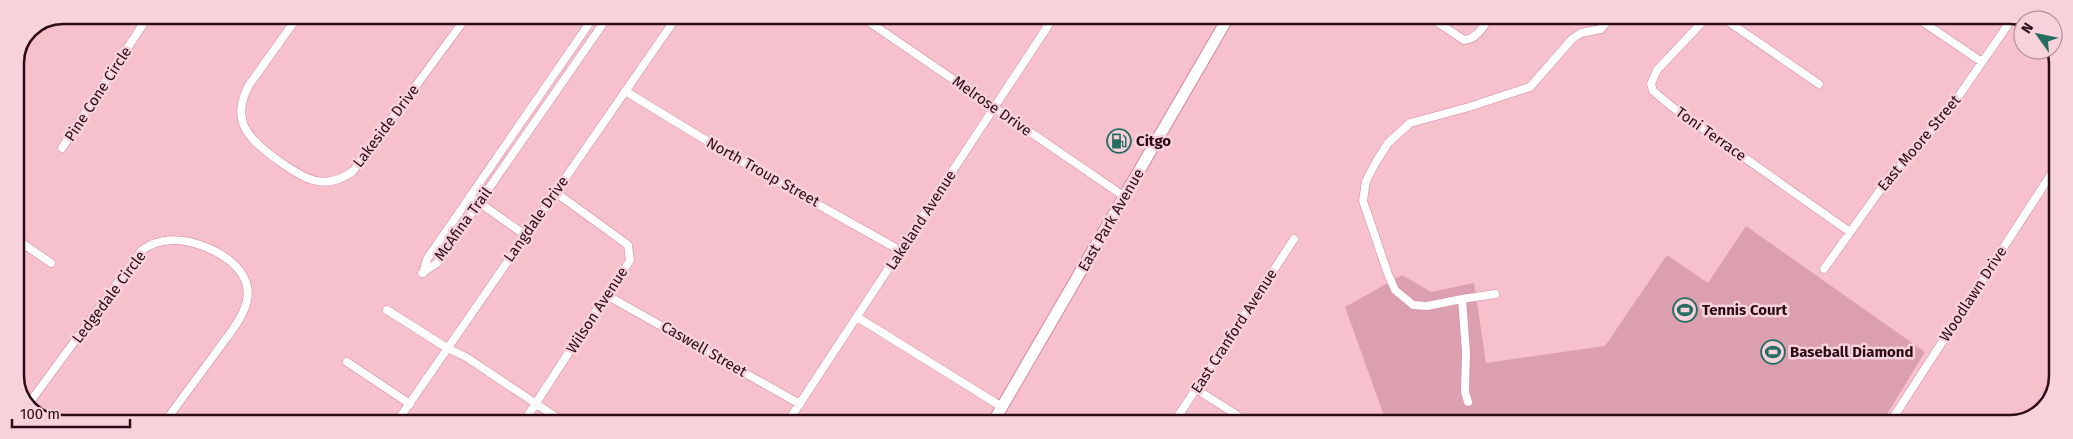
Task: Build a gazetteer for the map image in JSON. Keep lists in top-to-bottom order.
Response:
{
  "streets": {
    "main road": ["East Park Avenue"],
    "street": [
      "Pine Cone Circle",
      "Melrose Drive",
      "Lakeside Drive",
      "Toni Terrace",
      "East Moore Street",
      "North Troup Street",
      "Langdale Drive",
      "Lakeland Avenue",
      "McAfina Trail",
      "Woodlawn Drive",
      "Ledgedale Circle",
      "Wilson Avenue",
      "East Cranford Avenue",
      "Caswell Street"
    ]
  },
  "crossings": [
    ["Melrose Drive", "Lakeland Avenue"],
    ["Melrose Drive", "East Park Avenue"],
    ["Toni Terrace", "East Moore Street"],
    ["North Troup Street", "Langdale Drive"],
    ["North Troup Street", "Lakeland Avenue"],
    ["Langdale Drive", "Wilson Avenue"],
    ["Lakeland Avenue", "Caswell Street"],
    ["Wilson Avenue", "Caswell Street"]
  ],
  "places": {
    "fuel station": ["Citgo"],
    "sports": ["Tennis Court", "Baseball Diamond"]
  },
  "scale_bar": "100 m",
  "north": "top left"
}
